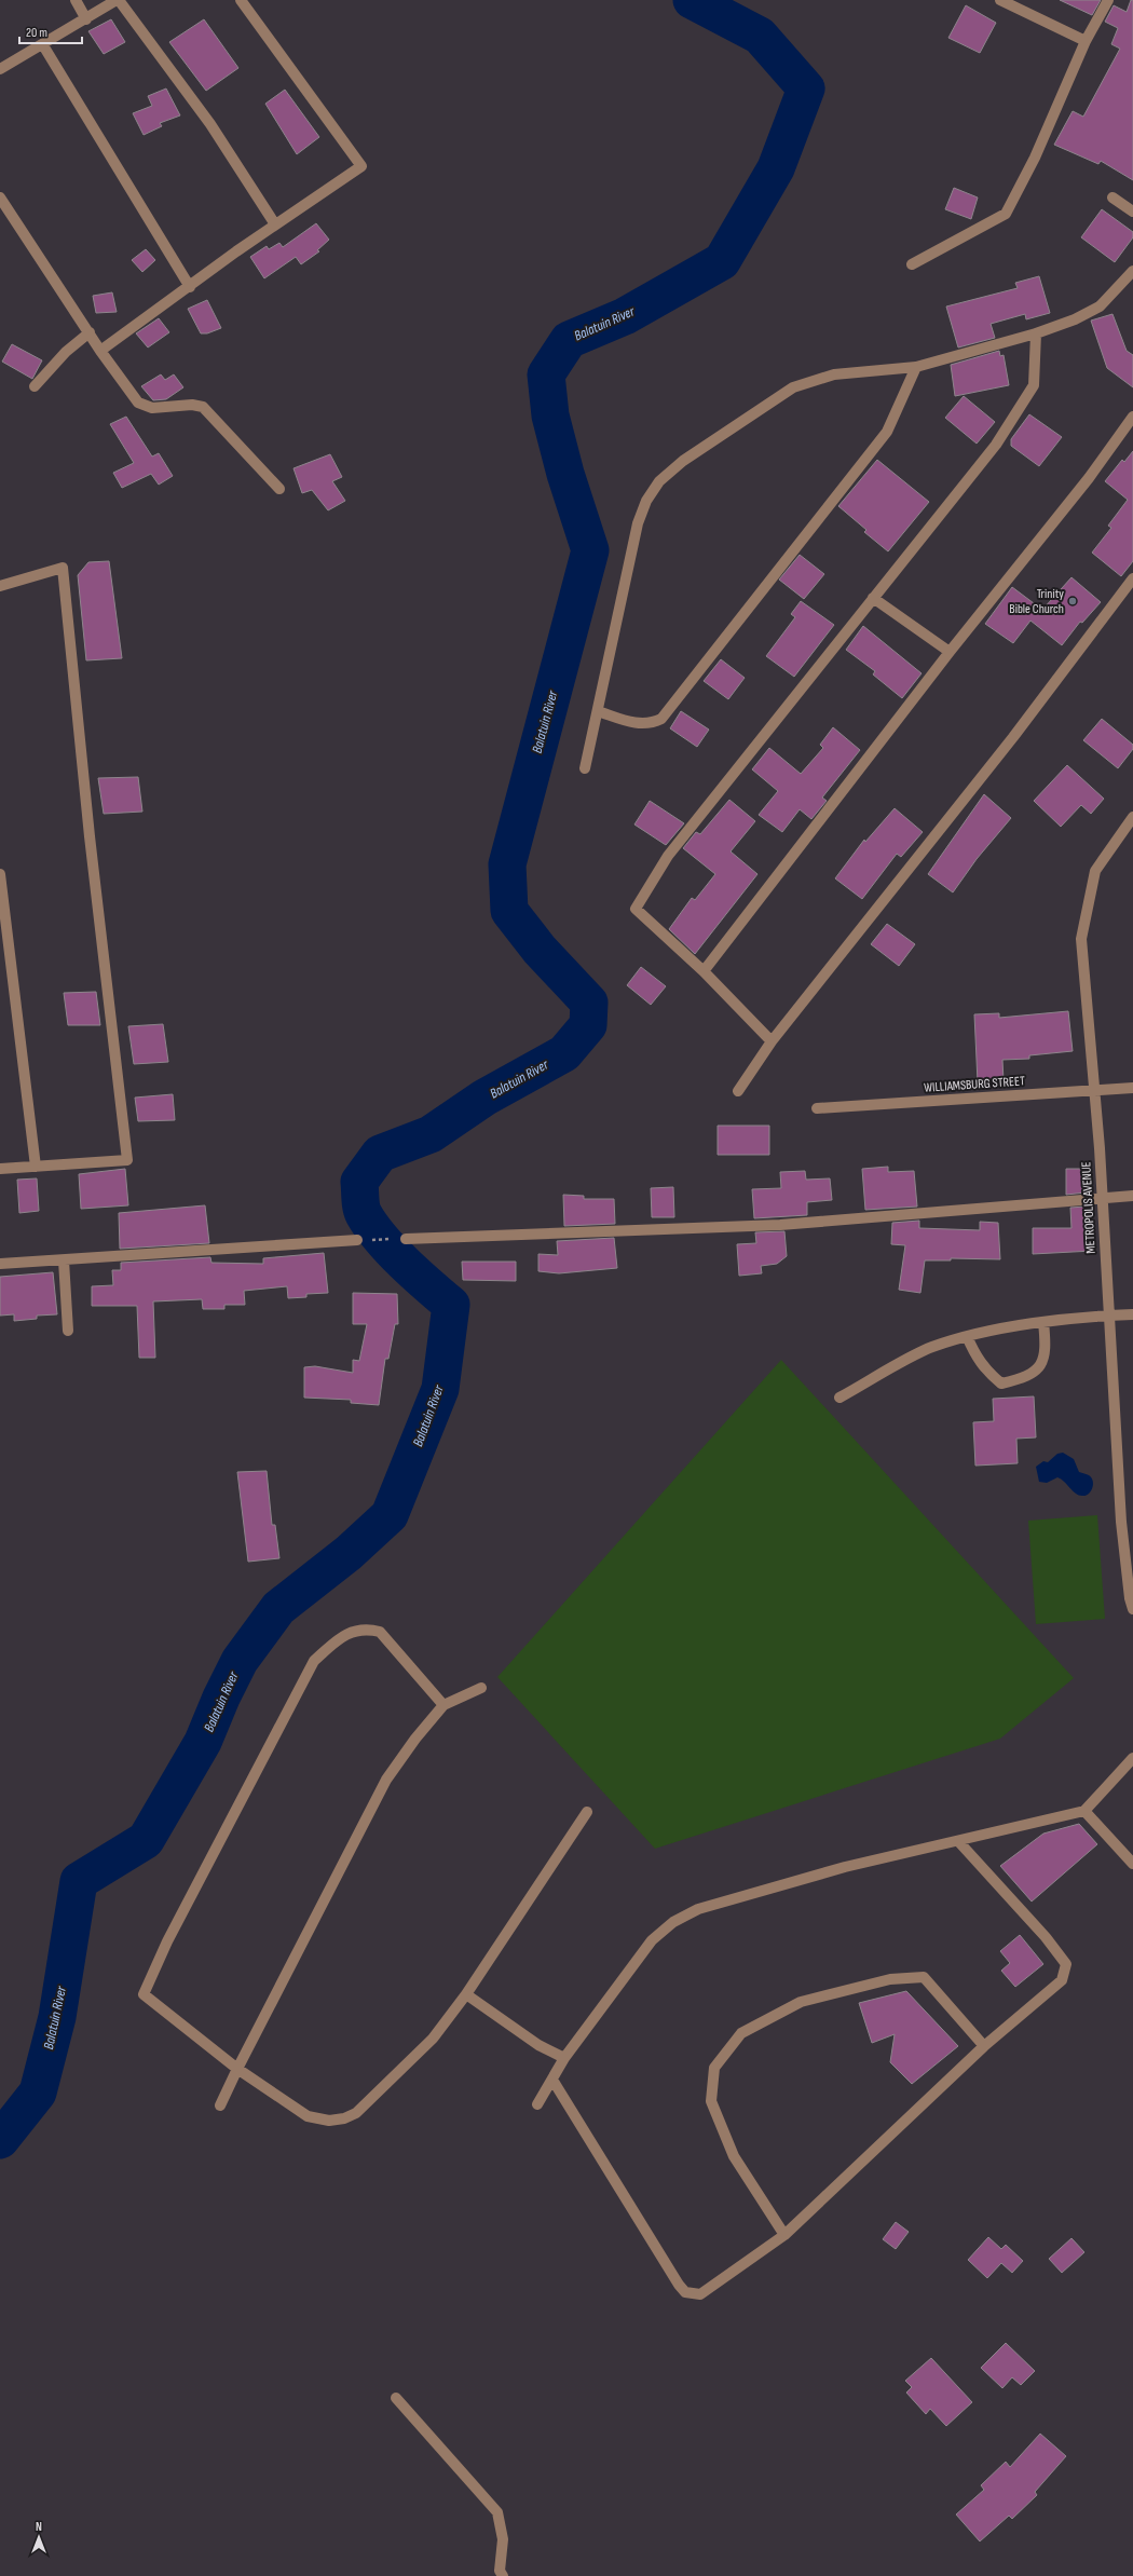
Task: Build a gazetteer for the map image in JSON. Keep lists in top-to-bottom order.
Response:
{
  "streets": {
    "street": ["WILLIAMSBURG STREET", "METROPOLIS AVENUE"]
  },
  "crossings": [
    ["WILLIAMSBURG STREET", "METROPOLIS AVENUE"]
  ],
  "water": ["Balatuin River"],
  "places": ["Trinity Bible Church"],
  "scale_bar": "20 m",
  "north": "top"
}
